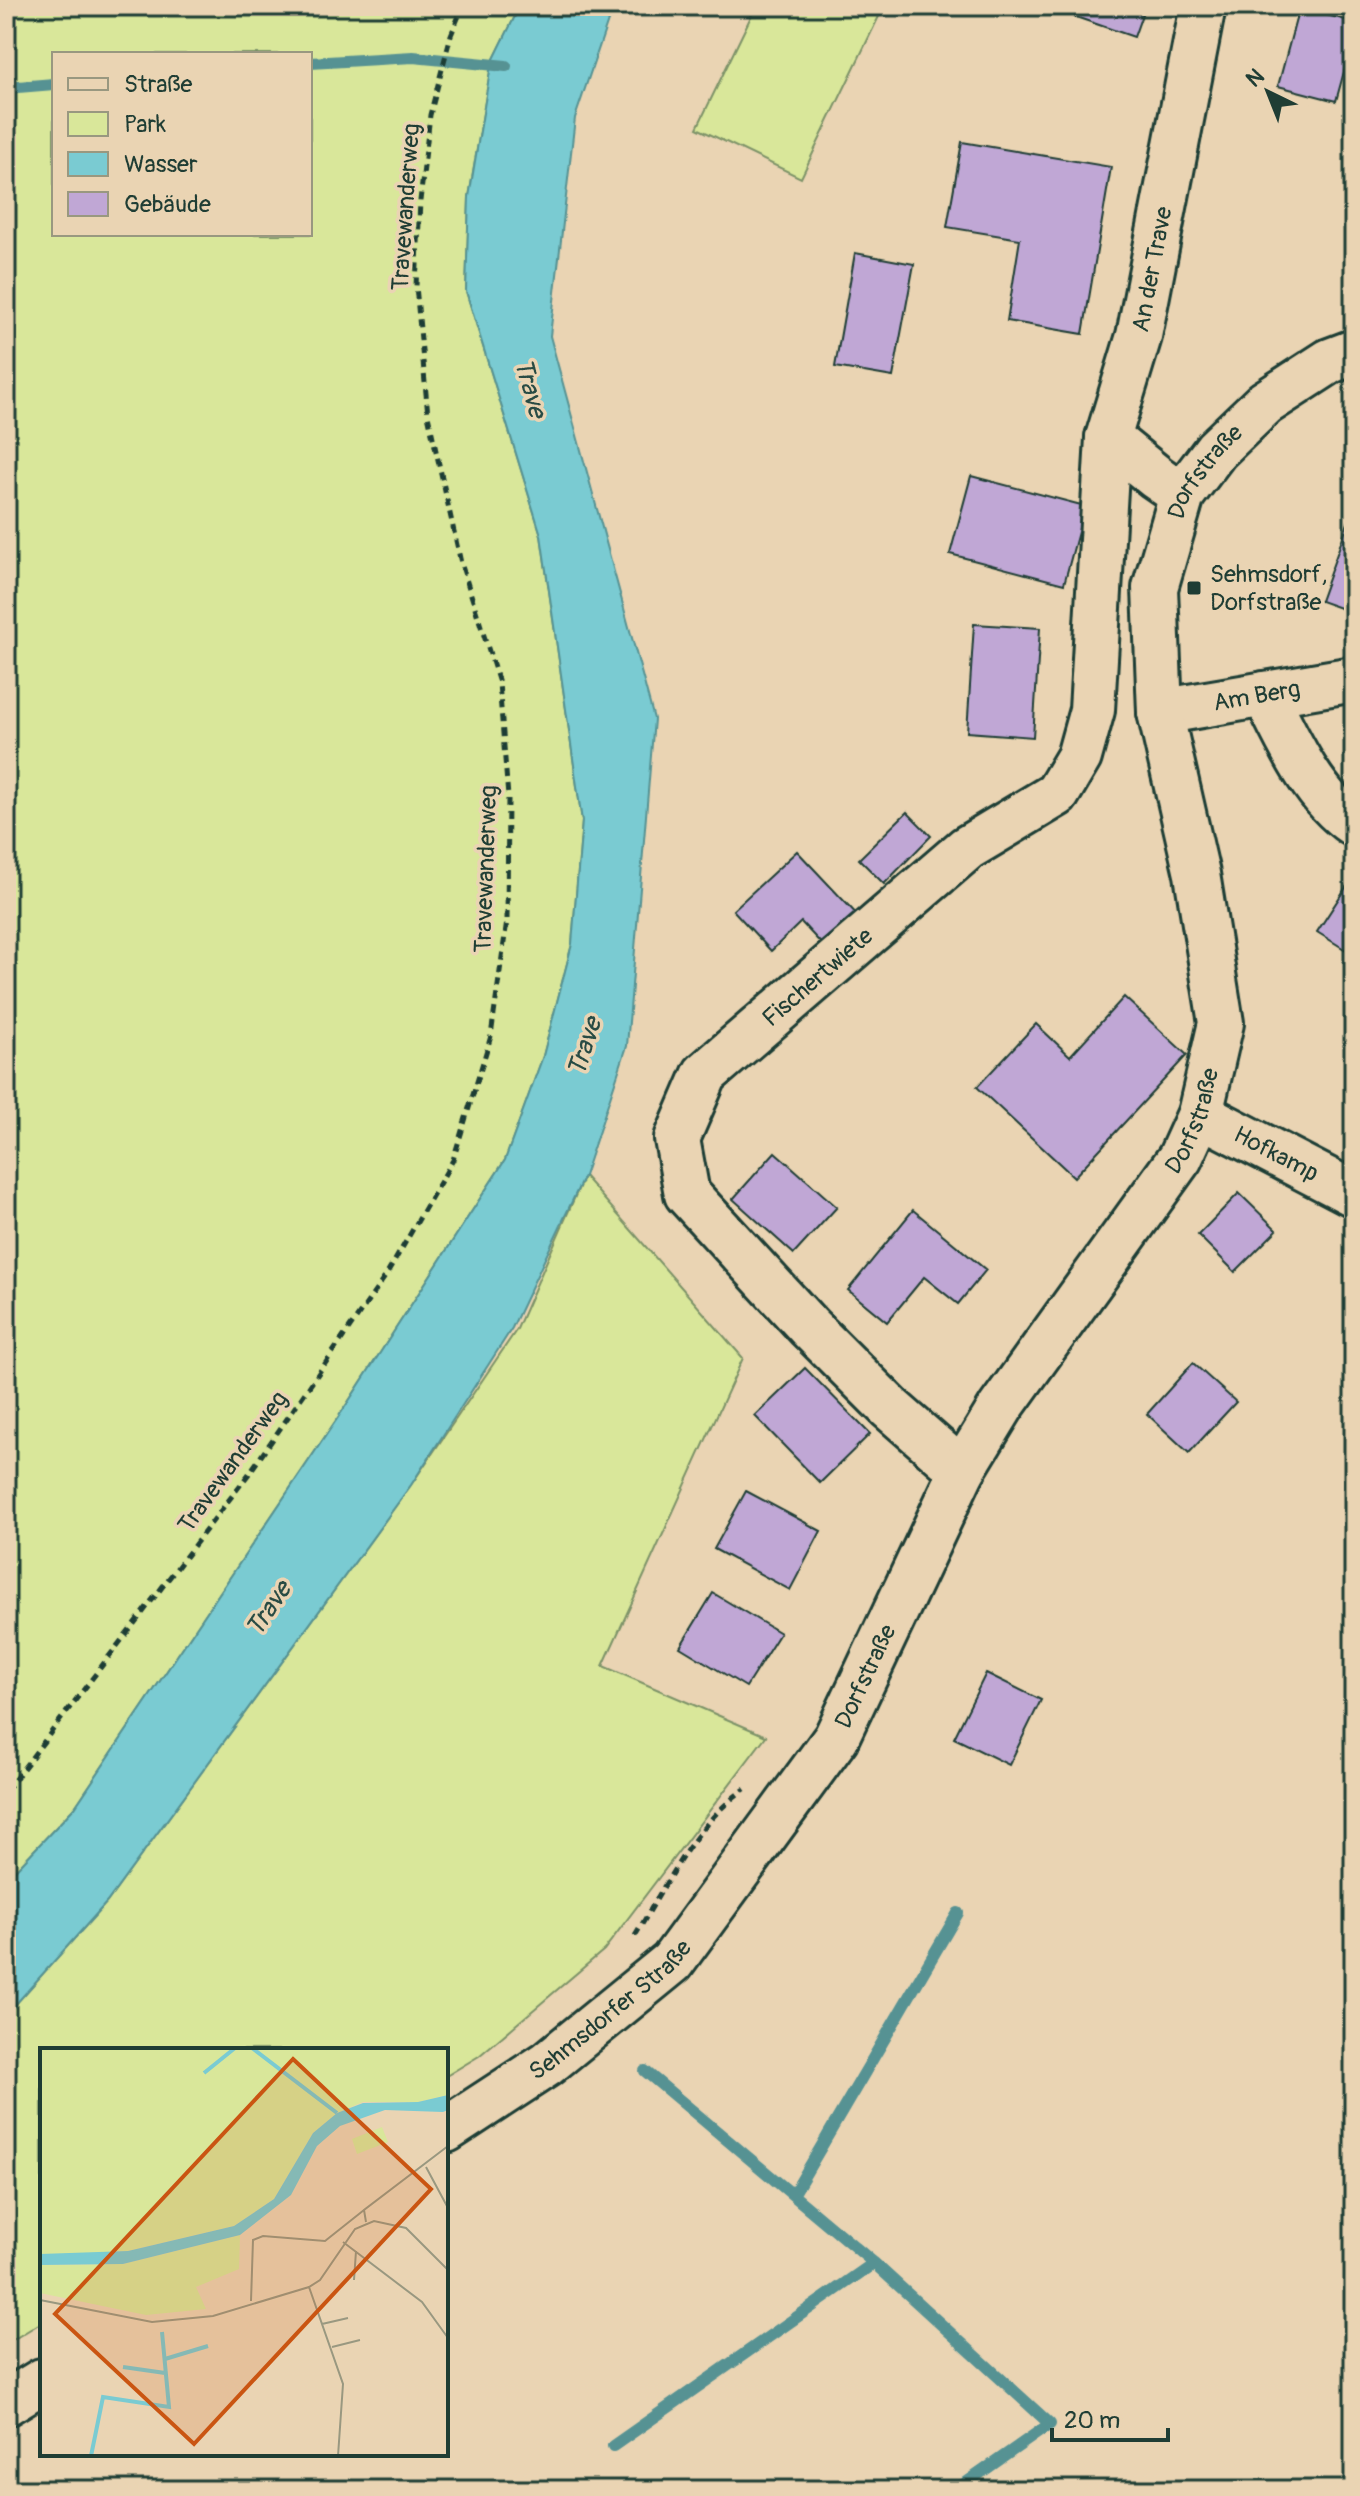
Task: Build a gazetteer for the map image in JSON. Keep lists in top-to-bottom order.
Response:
{
  "streets": {
    "street": [
      "An der Trave",
      "Dorfstraße",
      "Am Berg",
      "Fischertwiete",
      "Hofkamp",
      "Sehmsdorfer Straße"
    ],
    "path": ["Travewanderweg"]
  },
  "crossings": [
    ["An der Trave", "Fischertwiete"],
    ["Dorfstraße", "Am Berg"],
    ["Dorfstraße", "Fischertwiete"],
    ["Dorfstraße", "Hofkamp"],
    ["Dorfstraße", "Sehmsdorfer Straße"]
  ],
  "water": ["Trave"],
  "places": {
    "transit": ["Sehmsdorf, Dorfstraße"]
  },
  "legend": [
    "Straße",
    "Park",
    "Wasser",
    "Gebäude"
  ],
  "scale_bar": "20 m",
  "north": "top left"
}
